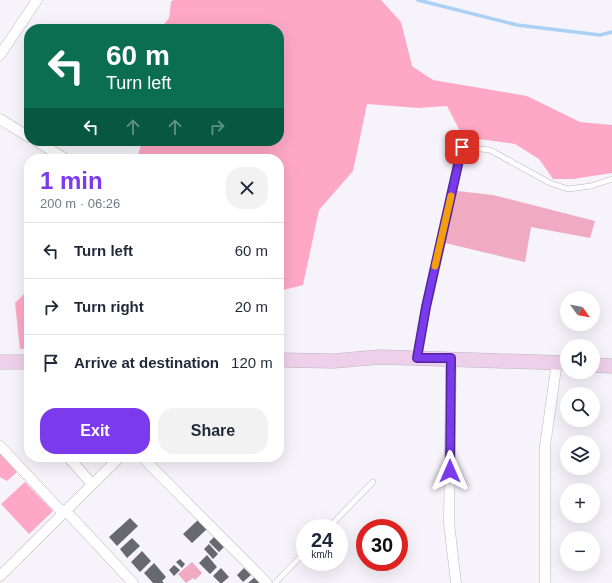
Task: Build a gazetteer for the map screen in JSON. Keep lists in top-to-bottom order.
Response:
{
  "north": "bottom right",
  "page": {
    "turn": ["60 m", "Turn left"],
    "heading": ["1 min", "200 m · 06:26"],
    "list": [
      {
        "name": "Turn left",
        "value": "60 m"
      },
      {
        "name": "Turn right",
        "value": "20 m"
      },
      {
        "name": "Arrive at destination",
        "value": "120 m"
      }
    ],
    "map_buttons": ["+", "−"],
    "buttons": ["Exit", "Share"],
    "speed": "24 km/h",
    "limit": "30"
  }
}
